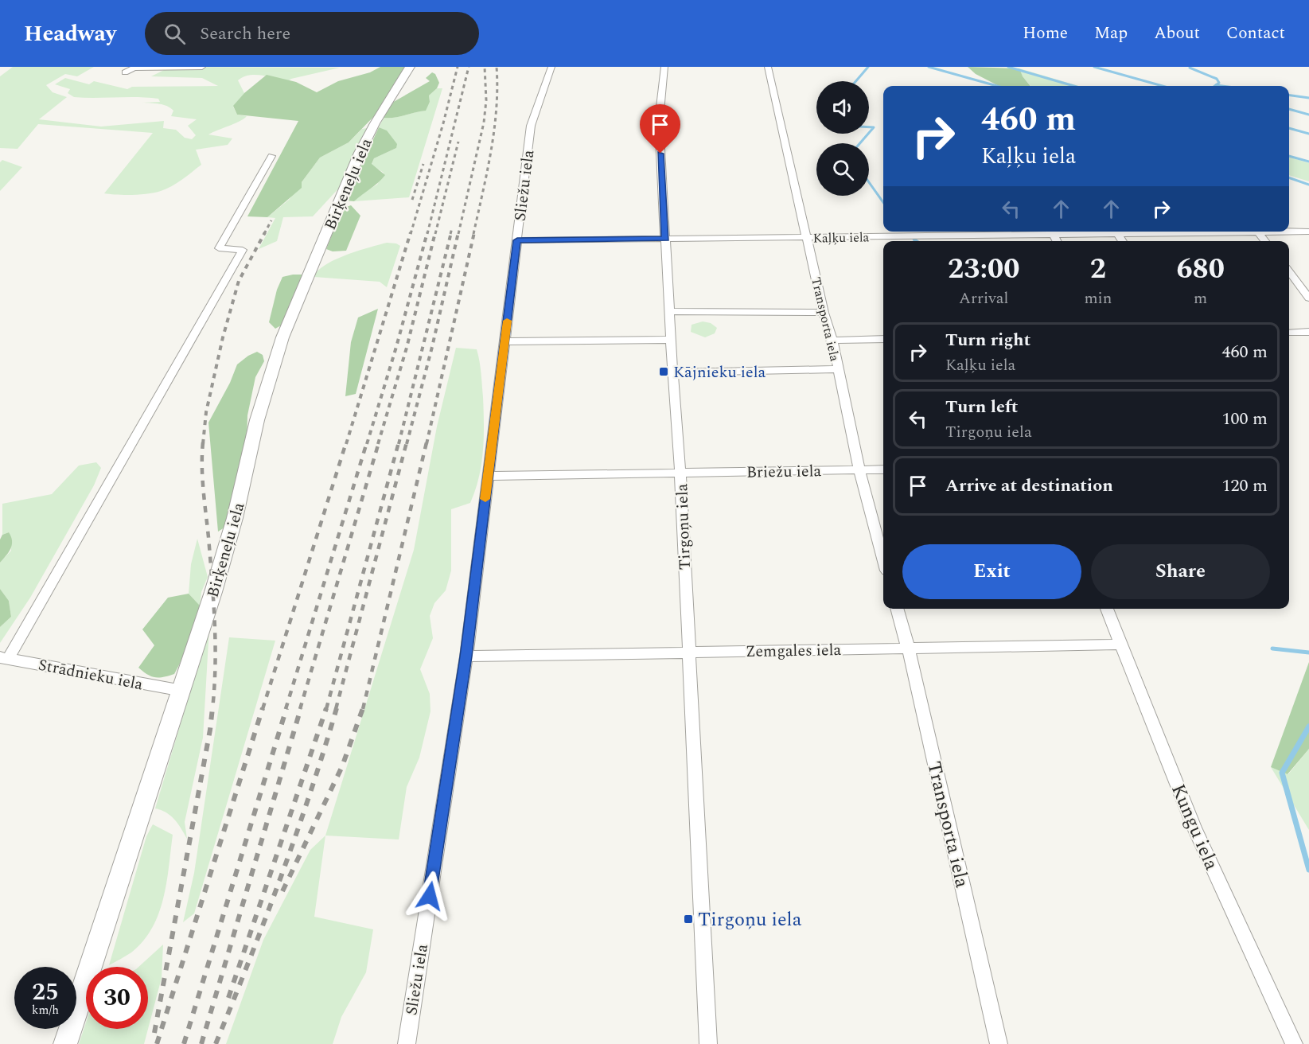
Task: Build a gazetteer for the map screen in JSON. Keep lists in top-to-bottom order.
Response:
{
  "streets": {
    "main road": ["Birķeneļu iela"],
    "street": [
      "Sliežu iela",
      "Kaļķu iela",
      "Transporta iela",
      "Briežu iela",
      "Tirgoņu iela",
      "Zemgales iela",
      "Strādnieku iela",
      "Kungu iela"
    ]
  },
  "crossings": [
    ["Birķeneļu iela", "Strādnieku iela"],
    ["Sliežu iela", "Kaļķu iela"],
    ["Sliežu iela", "Briežu iela"],
    ["Sliežu iela", "Zemgales iela"],
    ["Kaļķu iela", "Transporta iela"],
    ["Kaļķu iela", "Tirgoņu iela"],
    ["Transporta iela", "Briežu iela"],
    ["Transporta iela", "Zemgales iela"],
    ["Briežu iela", "Tirgoņu iela"],
    ["Tirgoņu iela", "Zemgales iela"],
    ["Zemgales iela", "Kungu iela"]
  ],
  "places": {
    "transit": ["Kājnieku iela", "Tirgoņu iela"]
  },
  "page": {
    "header": "Headway",
    "search": "Search here",
    "nav": [
      "Home",
      "Map",
      "About",
      "Contact"
    ],
    "turn": ["460 m", "Kaļķu iela"],
    "eta": [
      "23:00",
      "Arrival",
      "2",
      "min",
      "680",
      "m"
    ],
    "list": [
      {
        "name": "Turn right",
        "note": "Kaļķu iela",
        "value": "460 m"
      },
      {
        "name": "Turn left",
        "note": "Tirgoņu iela",
        "value": "100 m"
      },
      {
        "name": "Arrive at destination",
        "value": "120 m"
      }
    ],
    "buttons": ["Exit", "Share"],
    "speed": "25 km/h",
    "limit": "30"
  }
}
